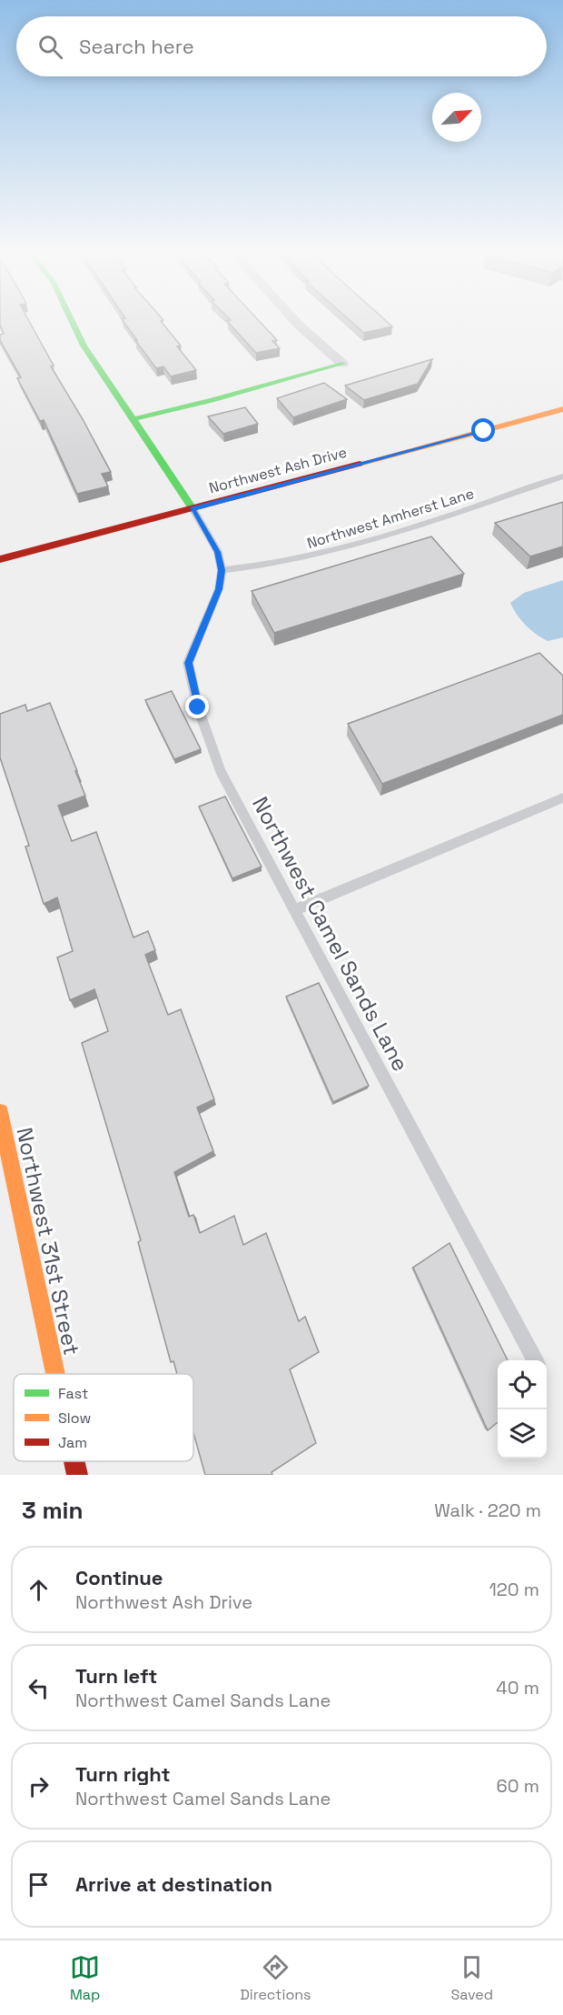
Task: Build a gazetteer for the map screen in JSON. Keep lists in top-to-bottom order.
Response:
{
  "streets": {
    "street": ["Northwest Ash Drive", "Northwest 31st Street"],
    "lane": ["Northwest Amherst Lane", "Northwest Camel Sands Lane"]
  },
  "crossings": [
    ["Northwest Ash Drive", "Northwest Camel Sands Lane"],
    ["Northwest Amherst Lane", "Northwest Camel Sands Lane"]
  ],
  "legend": ["Fast", "Slow", "Jam"],
  "north": "top right",
  "page": {
    "search": "Search here",
    "heading": ["3 min", "Walk · 220 m"],
    "list": [
      ["Continue", "Northwest Ash Drive", "120 m"],
      ["Turn left", "Northwest Camel Sands Lane", "40 m"],
      ["Turn right", "Northwest Camel Sands Lane", "60 m"],
      "Arrive at destination"
    ],
    "nav": ["Map", "Directions", "Saved"]
  }
}
